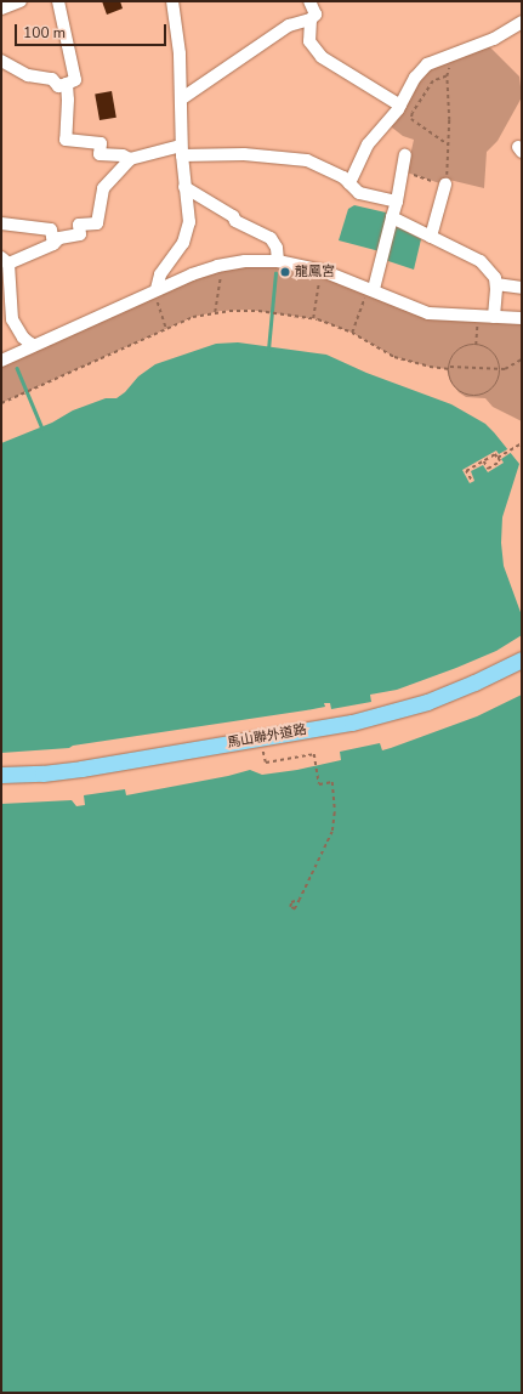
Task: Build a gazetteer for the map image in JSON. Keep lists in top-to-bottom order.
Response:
{
  "streets": {
    "main road": ["馬山聯外道路"]
  },
  "places": ["龍鳳宮"],
  "scale_bar": "100 m"
}
